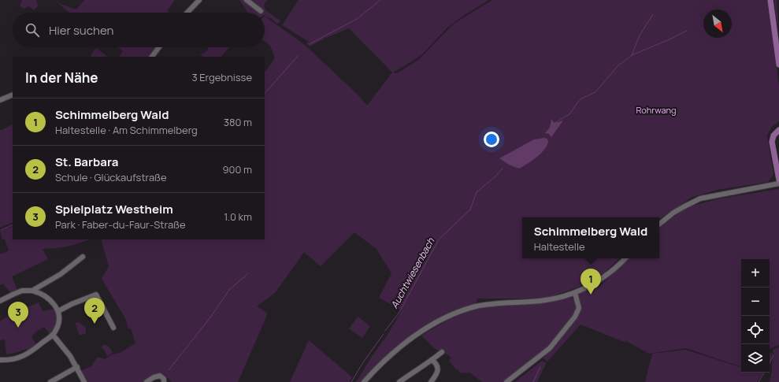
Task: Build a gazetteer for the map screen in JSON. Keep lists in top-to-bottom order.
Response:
{
  "water": ["Auchtwiesenbach"],
  "parks": ["Rohrwang"],
  "north": "bottom right",
  "page": {
    "search": "Hier suchen",
    "heading": ["In der Nähe", "3 Ergebnisse"],
    "list": [
      {
        "mark": "1",
        "name": "Schimmelberg Wald",
        "note": "Haltestelle · Am Schimmelberg",
        "value": "380 m"
      },
      {
        "mark": "2",
        "name": "St. Barbara",
        "note": "Schule · Glückaufstraße",
        "value": "900 m"
      },
      {
        "mark": "3",
        "name": "Spielplatz Westheim",
        "note": "Park · Faber-du-Faur-Straße",
        "value": "1.0 km"
      }
    ],
    "popup": ["Schimmelberg Wald", "Haltestelle"],
    "map_buttons": ["+", "−"],
    "pins": ["1", "2", "3"]
  }
}
